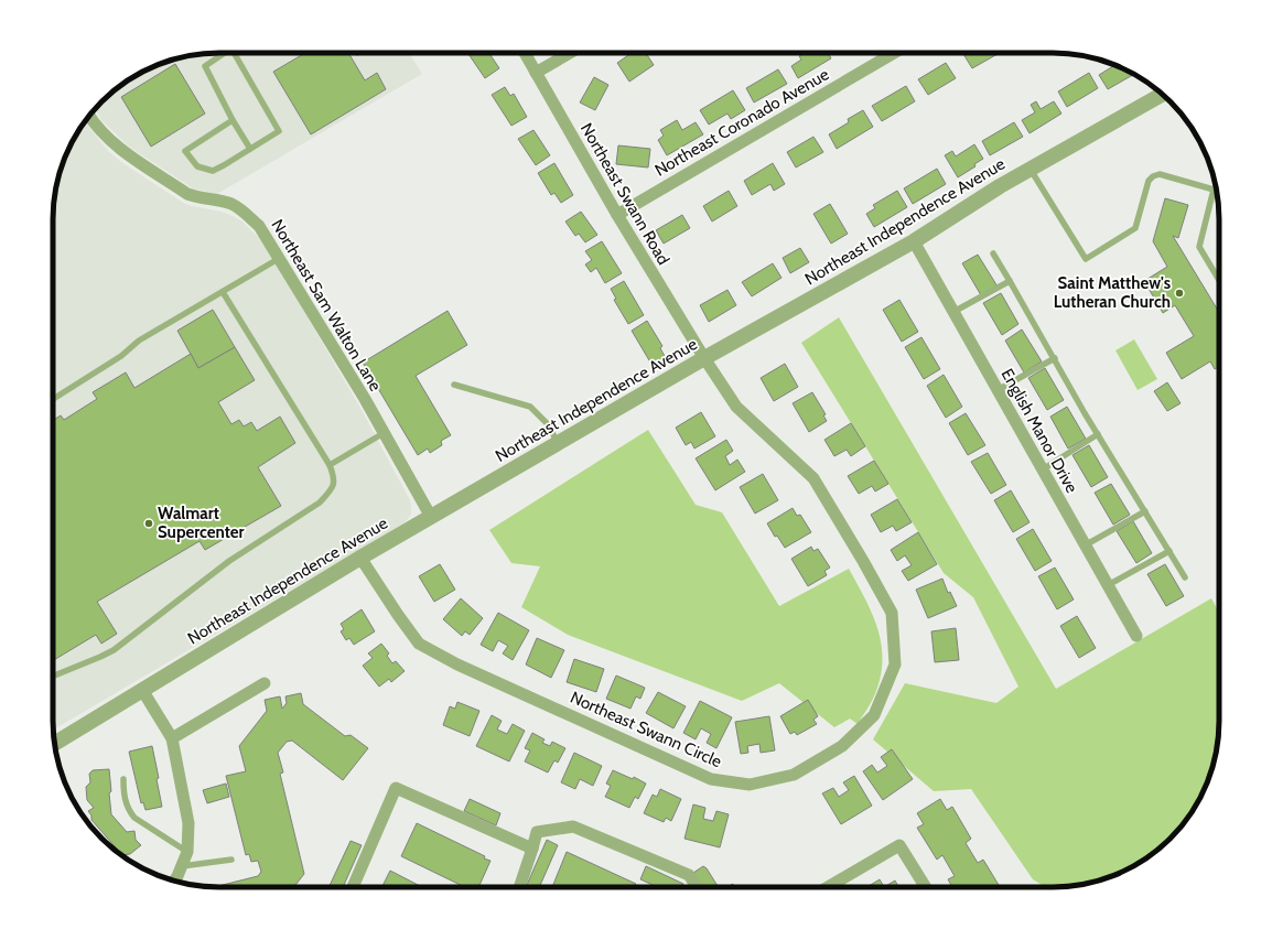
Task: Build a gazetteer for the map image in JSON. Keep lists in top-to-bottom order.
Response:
{
  "streets": {
    "street": [
      "Northeast Coronado Avenue",
      "Northeast Swann Road",
      "Northeast Independence Avenue",
      "Northeast Sam Walton Lane",
      "English Manor Drive",
      "Northeast Swann Circle"
    ]
  },
  "crossings": [
    ["Northeast Coronado Avenue", "Northeast Swann Road"],
    ["Northeast Swann Road", "Northeast Independence Avenue"],
    ["Northeast Swann Road", "Northeast Swann Circle"],
    ["Northeast Independence Avenue", "Northeast Sam Walton Lane"],
    ["Northeast Independence Avenue", "English Manor Drive"],
    ["Northeast Independence Avenue", "Northeast Swann Circle"]
  ],
  "places": ["Saint Matthew's Lutheran Church", "Walmart Supercenter"]
}
